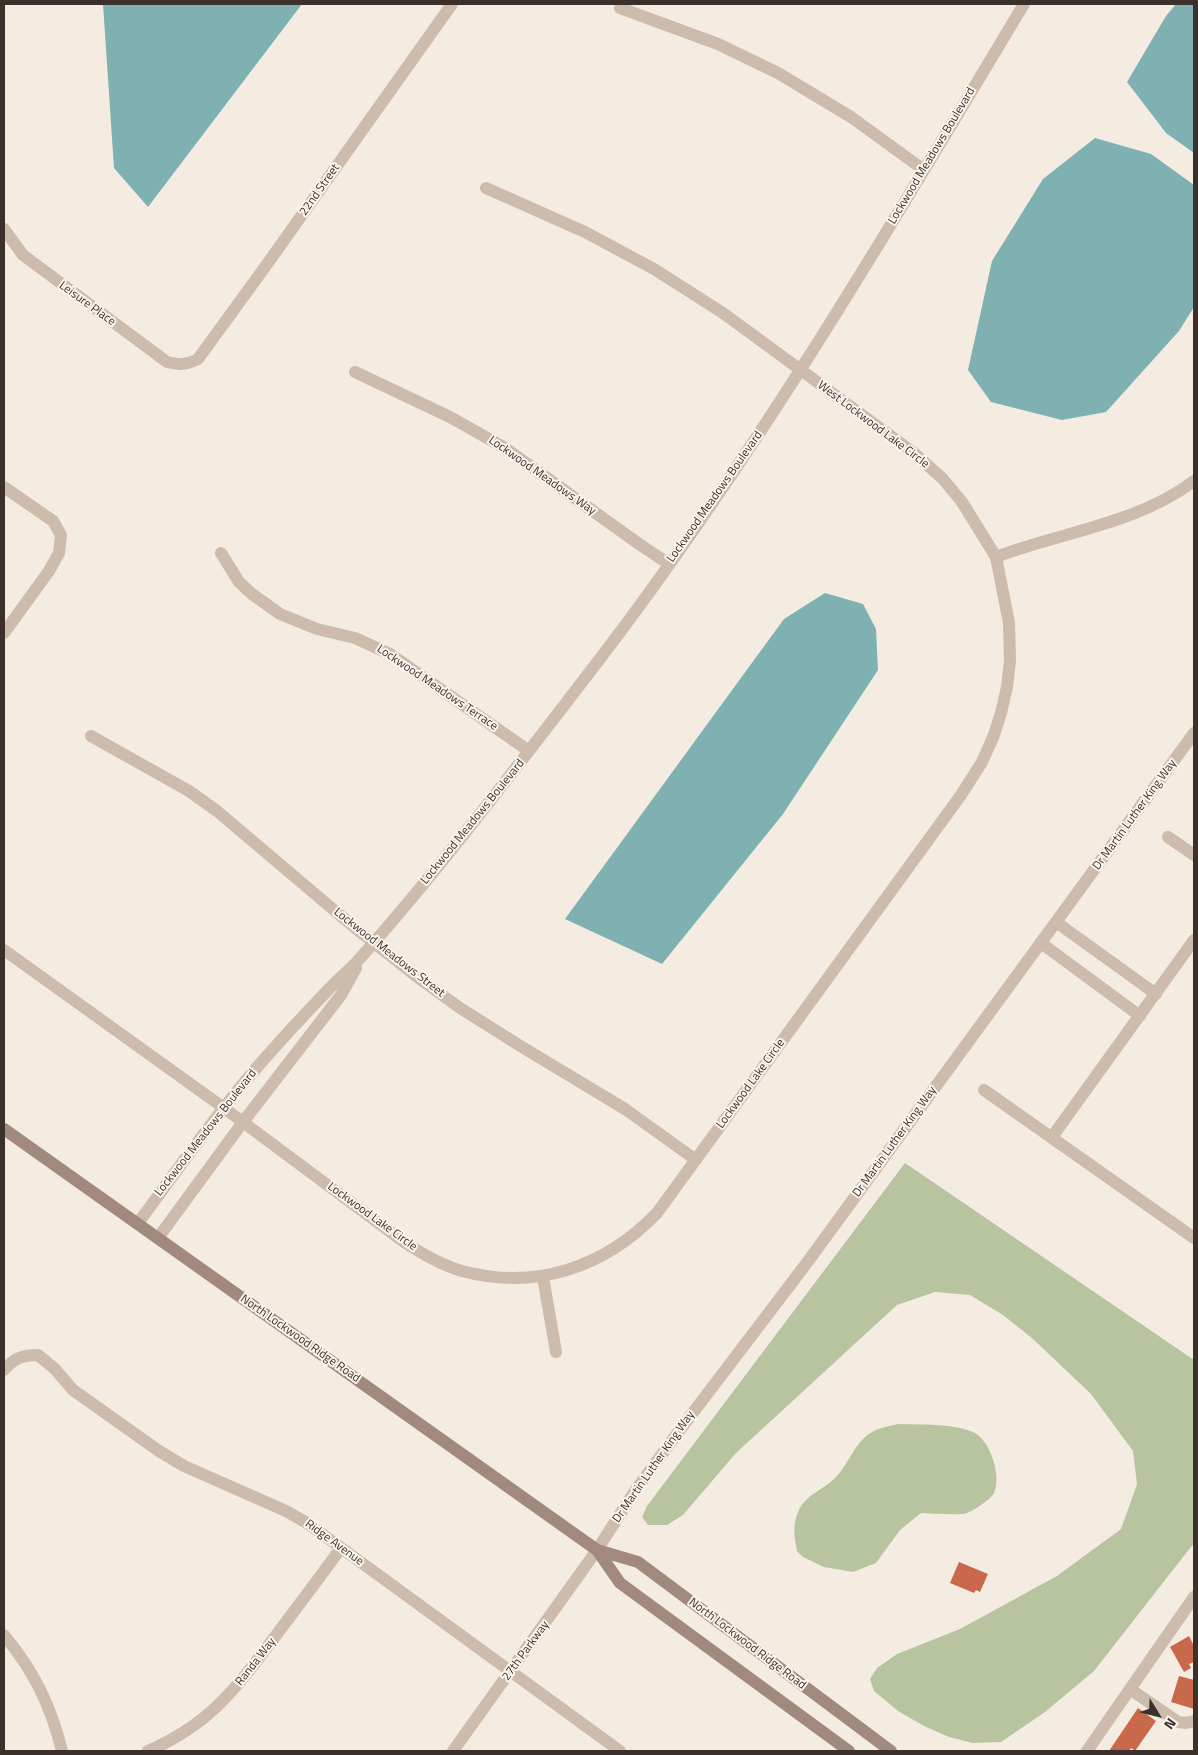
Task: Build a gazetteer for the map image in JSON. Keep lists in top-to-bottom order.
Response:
{
  "streets": {
    "main road": ["North Lockwood Ridge Road"],
    "street": [
      "Lockwood Meadows Boulevard",
      "22nd Street",
      "Leisure Place",
      "West Lockwood Lake Circle",
      "Lockwood Meadows Way",
      "Lockwood Meadows Terrace",
      "Dr Martin Luther King Way",
      "Lockwood Meadows Street",
      "Lockwood Lake Circle",
      "Ridge Avenue",
      "27th Parkway",
      "Randa Way"
    ]
  },
  "crossings": [
    ["Lockwood Meadows Boulevard", "West Lockwood Lake Circle"],
    ["Lockwood Meadows Boulevard", "Lockwood Meadows Way"],
    ["Lockwood Meadows Boulevard", "Lockwood Meadows Terrace"],
    ["Lockwood Meadows Boulevard", "Lockwood Meadows Street"],
    ["Lockwood Meadows Boulevard", "Lockwood Lake Circle"],
    ["Lockwood Meadows Boulevard", "North Lockwood Ridge Road"],
    ["22nd Street", "Leisure Place"],
    ["West Lockwood Lake Circle", "Lockwood Lake Circle"],
    ["Dr Martin Luther King Way", "North Lockwood Ridge Road"],
    ["Dr Martin Luther King Way", "27th Parkway"],
    ["Lockwood Meadows Street", "Lockwood Lake Circle"],
    ["North Lockwood Ridge Road", "27th Parkway"],
    ["Ridge Avenue", "27th Parkway"],
    ["Ridge Avenue", "Randa Way"]
  ],
  "north": "bottom right"
}
